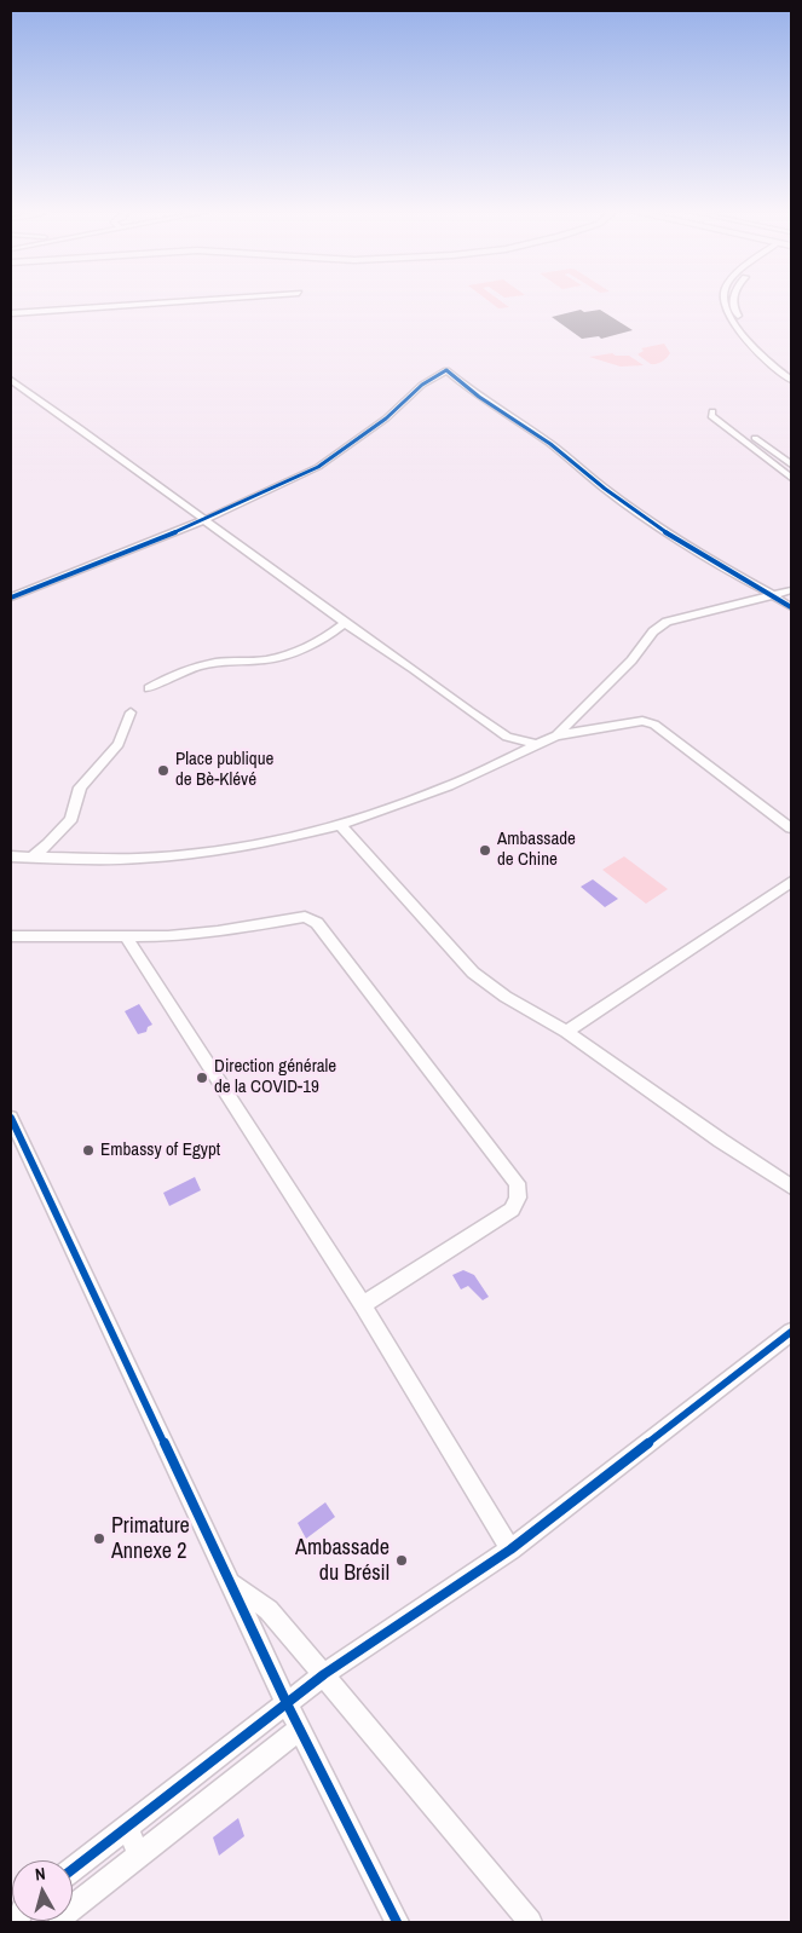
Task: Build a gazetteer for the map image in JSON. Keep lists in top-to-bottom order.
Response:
{
  "places": [
    "Place publique de Bè-Klévé",
    "Ambassade de Chine",
    "Direction générale de la COVID-19",
    "Embassy of Egypt",
    "Primature Annexe 2",
    "Ambassade du Brésil"
  ],
  "north": "top"
}
